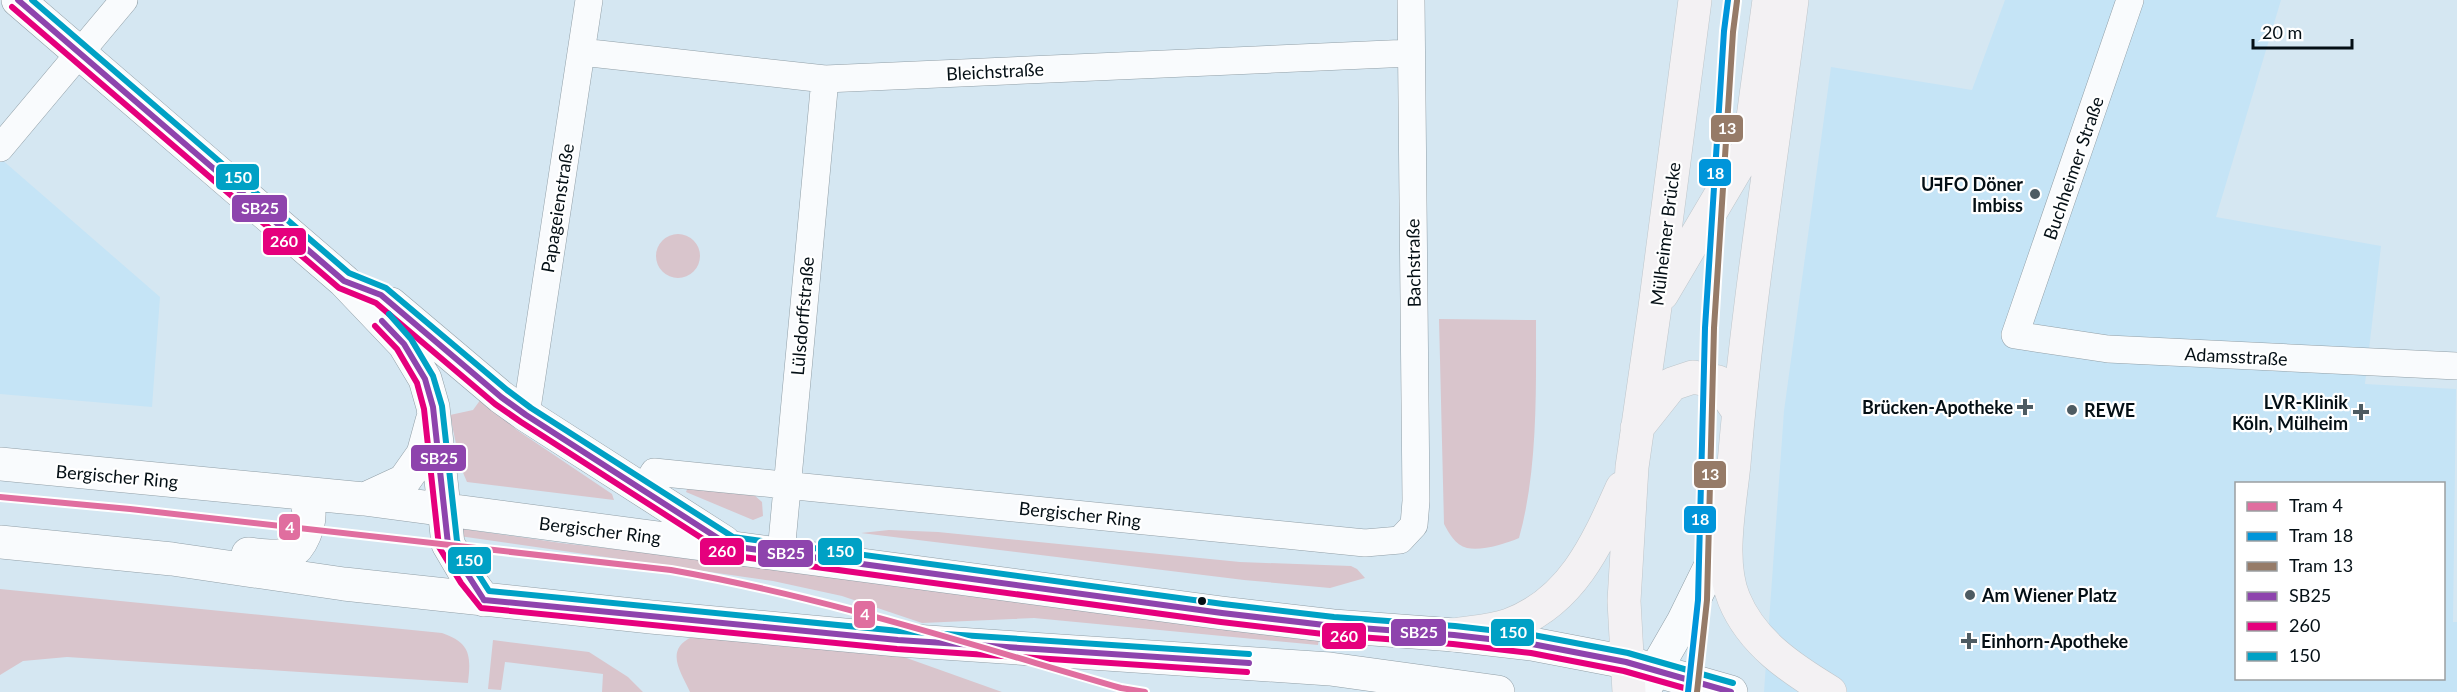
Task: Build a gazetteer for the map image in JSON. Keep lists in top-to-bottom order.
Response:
{
  "streets": {
    "main road": ["Mülheimer Brücke", "Bergischer Ring"],
    "street": [
      "Bleichstraße",
      "Buchheimer Straße",
      "Papageienstraße",
      "Bachstraße",
      "Lülsdorffstraße",
      "Adamsstraße"
    ]
  },
  "crossings": [
    ["Bleichstraße", "Papageienstraße"],
    ["Bleichstraße", "Bachstraße"],
    ["Bleichstraße", "Lülsdorffstraße"],
    ["Buchheimer Straße", "Adamsstraße"],
    ["Bachstraße", "Bergischer Ring"],
    ["Lülsdorffstraße", "Bergischer Ring"]
  ],
  "places": {
    "other": ["UꟻFO Döner Imbiss", "REWE", "Am Wiener Platz"],
    "health": ["Brücken-Apotheke", "LVR-Klinik Köln, Mülheim", "Einhorn-Apotheke"]
  },
  "lines": [
    "tram line 18",
    "transit line SB25",
    "transit line 150",
    "tram line 13",
    "transit line 260",
    "tram line 4"
  ],
  "legend": [
    "Tram 4",
    "Tram 18",
    "Tram 13",
    "SB25",
    "260",
    "150"
  ],
  "scale_bar": "20 m"
}
